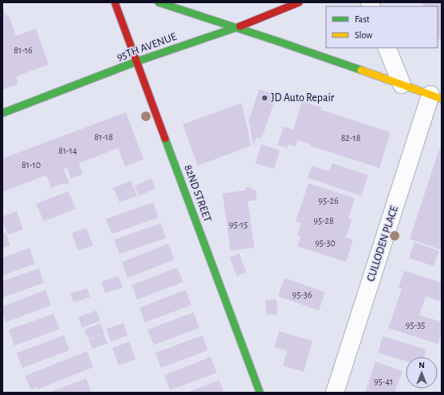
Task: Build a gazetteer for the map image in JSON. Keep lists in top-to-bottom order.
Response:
{
  "streets": {
    "street": ["95TH AVENUE", "82ND STREET", "CULLODEN PLACE"]
  },
  "crossings": [
    ["95TH AVENUE", "82ND STREET"]
  ],
  "places": ["JD Auto Repair"],
  "house_numbers": [
    "81-16",
    "81-18",
    "82-18",
    "81-14",
    "81-10",
    "95-26",
    "95-28",
    "95-15",
    "95-30",
    "95-36",
    "95-35",
    "95-41"
  ],
  "legend": ["Fast", "Slow"],
  "north": "top"
}
